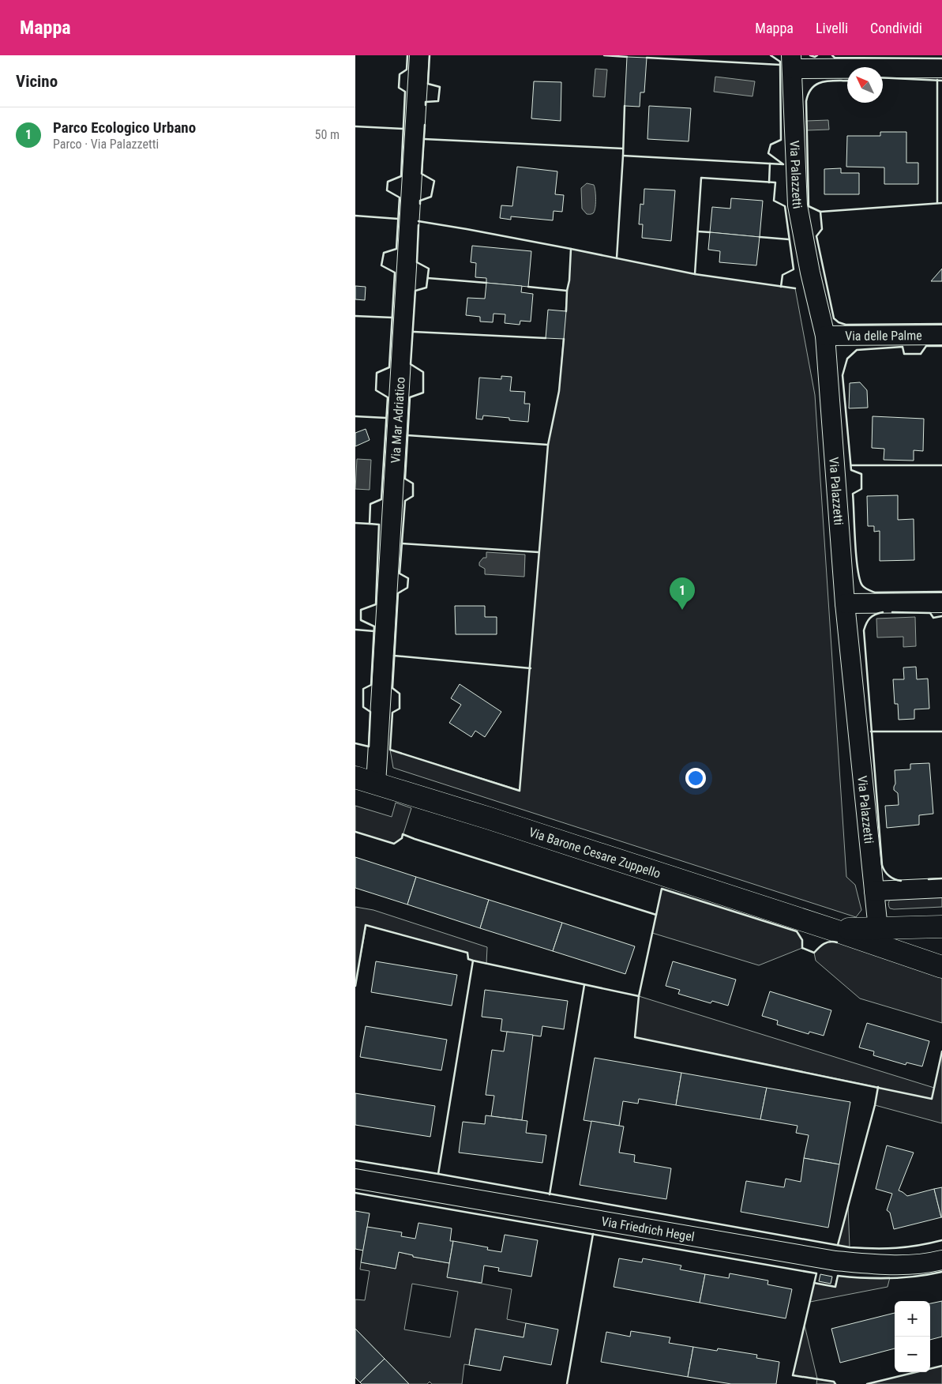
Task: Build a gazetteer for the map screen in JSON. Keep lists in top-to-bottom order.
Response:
{
  "streets": {
    "main road": ["Via Barone Cesare Zuppello"],
    "street": [
      "Via Palazzetti",
      "Via delle Palme",
      "Via Mar Adriatico",
      "Via Friedrich Hegel"
    ]
  },
  "crossings": [
    ["Via Palazzetti", "Via delle Palme"],
    ["Via Palazzetti", "Via Barone Cesare Zuppello"],
    ["Via Mar Adriatico", "Via Barone Cesare Zuppello"]
  ],
  "north": "top left",
  "page": {
    "header": "Mappa",
    "nav": ["Mappa", "Livelli", "Condividi"],
    "heading": "Vicino",
    "list": [
      {
        "mark": "1",
        "name": "Parco Ecologico Urbano",
        "note": "Parco · Via Palazzetti",
        "value": "50 m"
      }
    ],
    "pins": "1",
    "map_buttons": ["+", "−"]
  }
}
